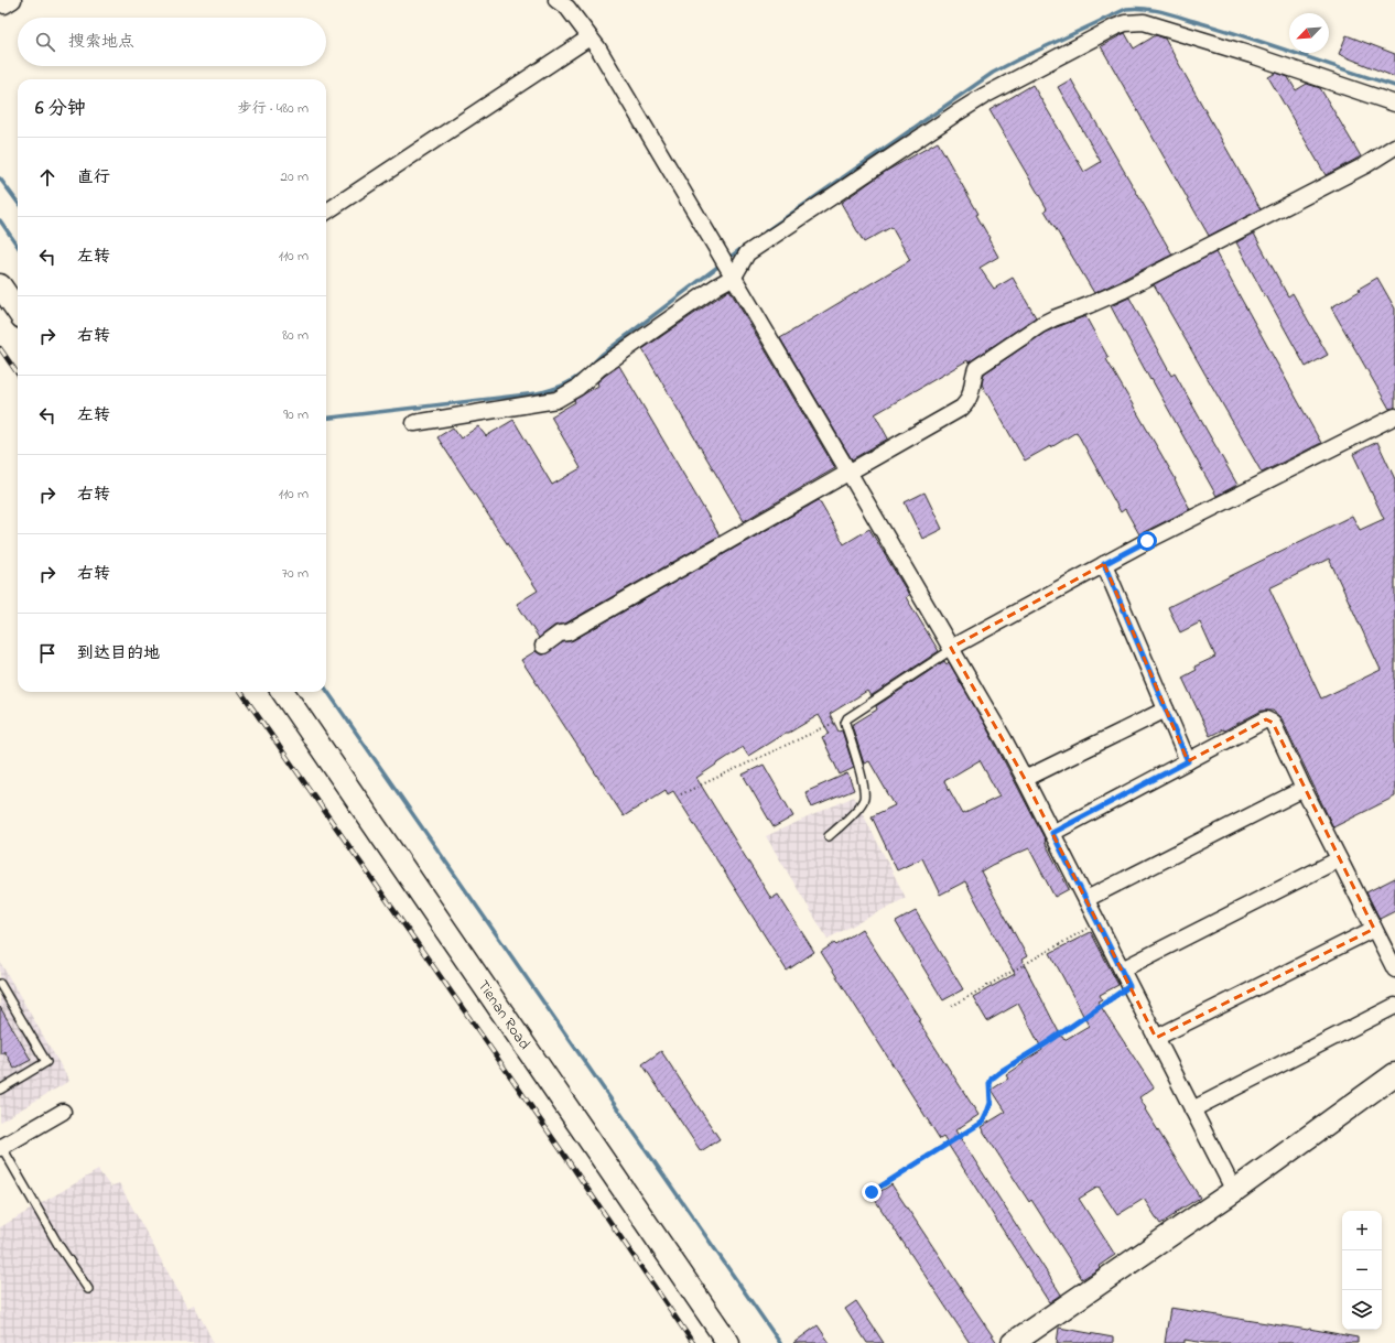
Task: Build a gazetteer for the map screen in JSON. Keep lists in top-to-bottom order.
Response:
{
  "streets": {
    "street": ["Tienan Road"]
  },
  "north": "bottom left",
  "page": {
    "search": "搜索地点",
    "heading": ["6 分钟", "步行 · 480 m"],
    "list": [
      ["直行", "20 m"],
      ["左转", "110 m"],
      ["右转", "80 m"],
      ["左转", "90 m"],
      ["右转", "110 m"],
      ["右转", "70 m"],
      "到达目的地"
    ],
    "map_buttons": ["+", "−"]
  }
}
